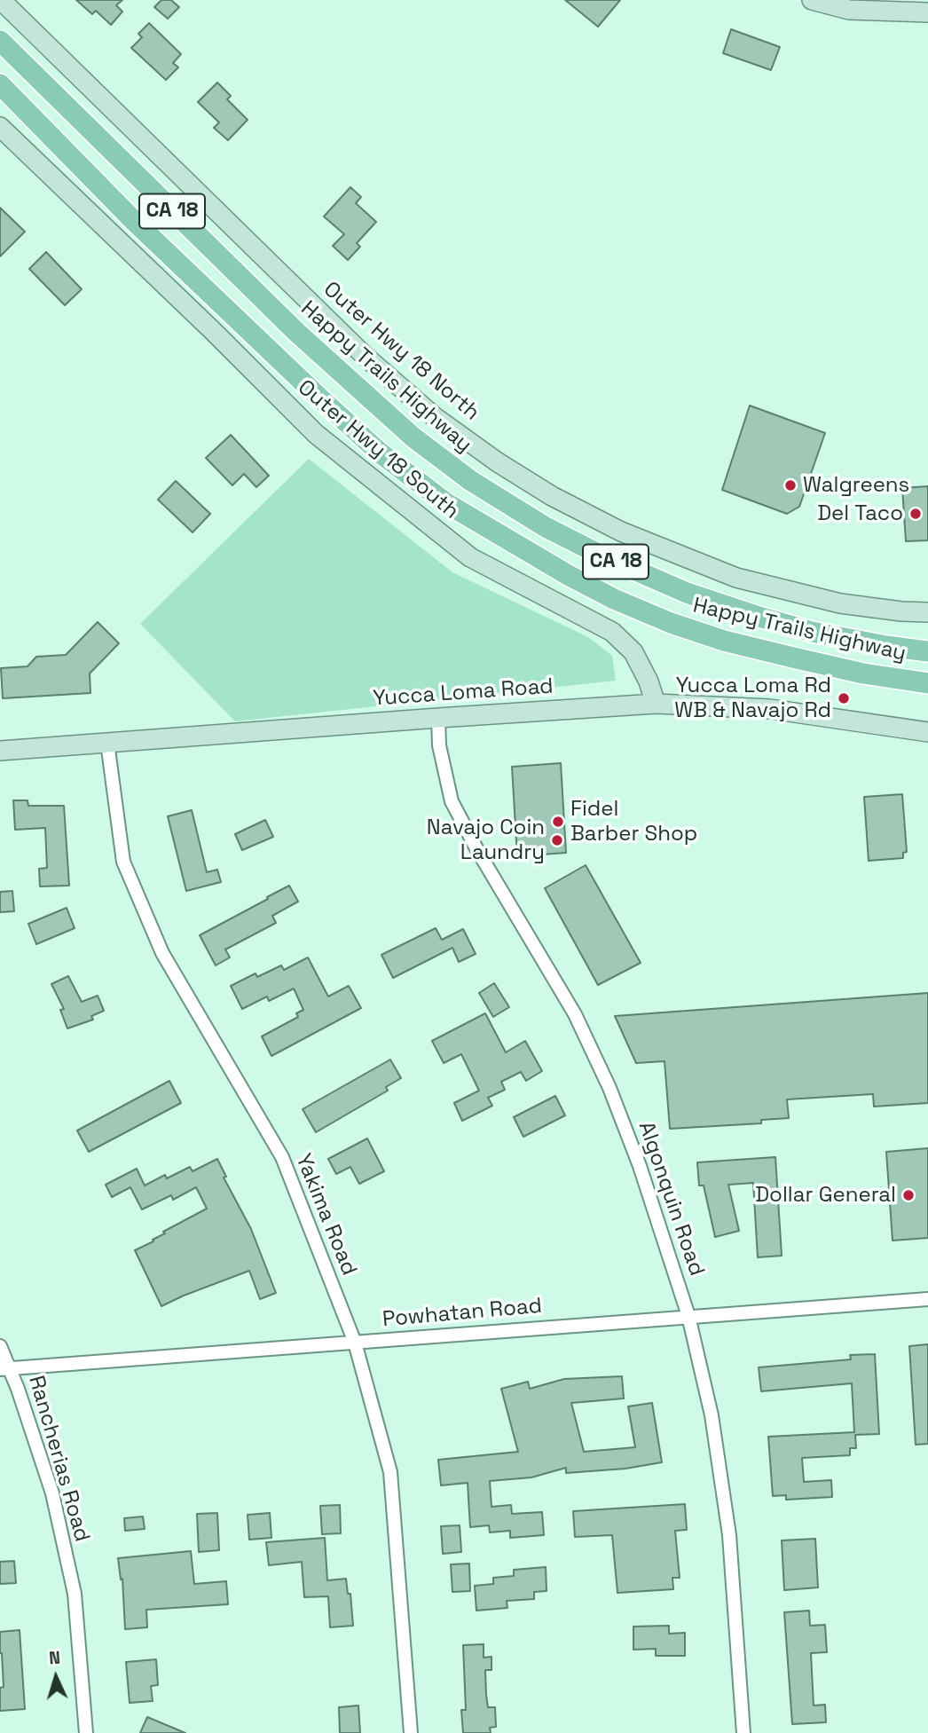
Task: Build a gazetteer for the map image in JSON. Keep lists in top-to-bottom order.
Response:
{
  "streets": {
    "main road": ["CA 18", "Happy Trails Highway"],
    "street": [
      "Outer Hwy 18 North",
      "Outer Hwy 18 South",
      "Yucca Loma Road",
      "Algonquin Road",
      "Yakima Road",
      "Powhatan Road",
      "Rancherias Road"
    ]
  },
  "crossings": [
    ["Outer Hwy 18 South", "Yucca Loma Road"],
    ["Yucca Loma Road", "Algonquin Road"],
    ["Yucca Loma Road", "Yakima Road"],
    ["Algonquin Road", "Powhatan Road"],
    ["Yakima Road", "Powhatan Road"],
    ["Powhatan Road", "Rancherias Road"]
  ],
  "places": [
    "Walgreens",
    "Del Taco",
    "Yucca Loma Rd WB & Navajo Rd",
    "Fidel Barber Shop",
    "Navajo Coin Laundry",
    "Dollar General"
  ],
  "north": "top"
}
